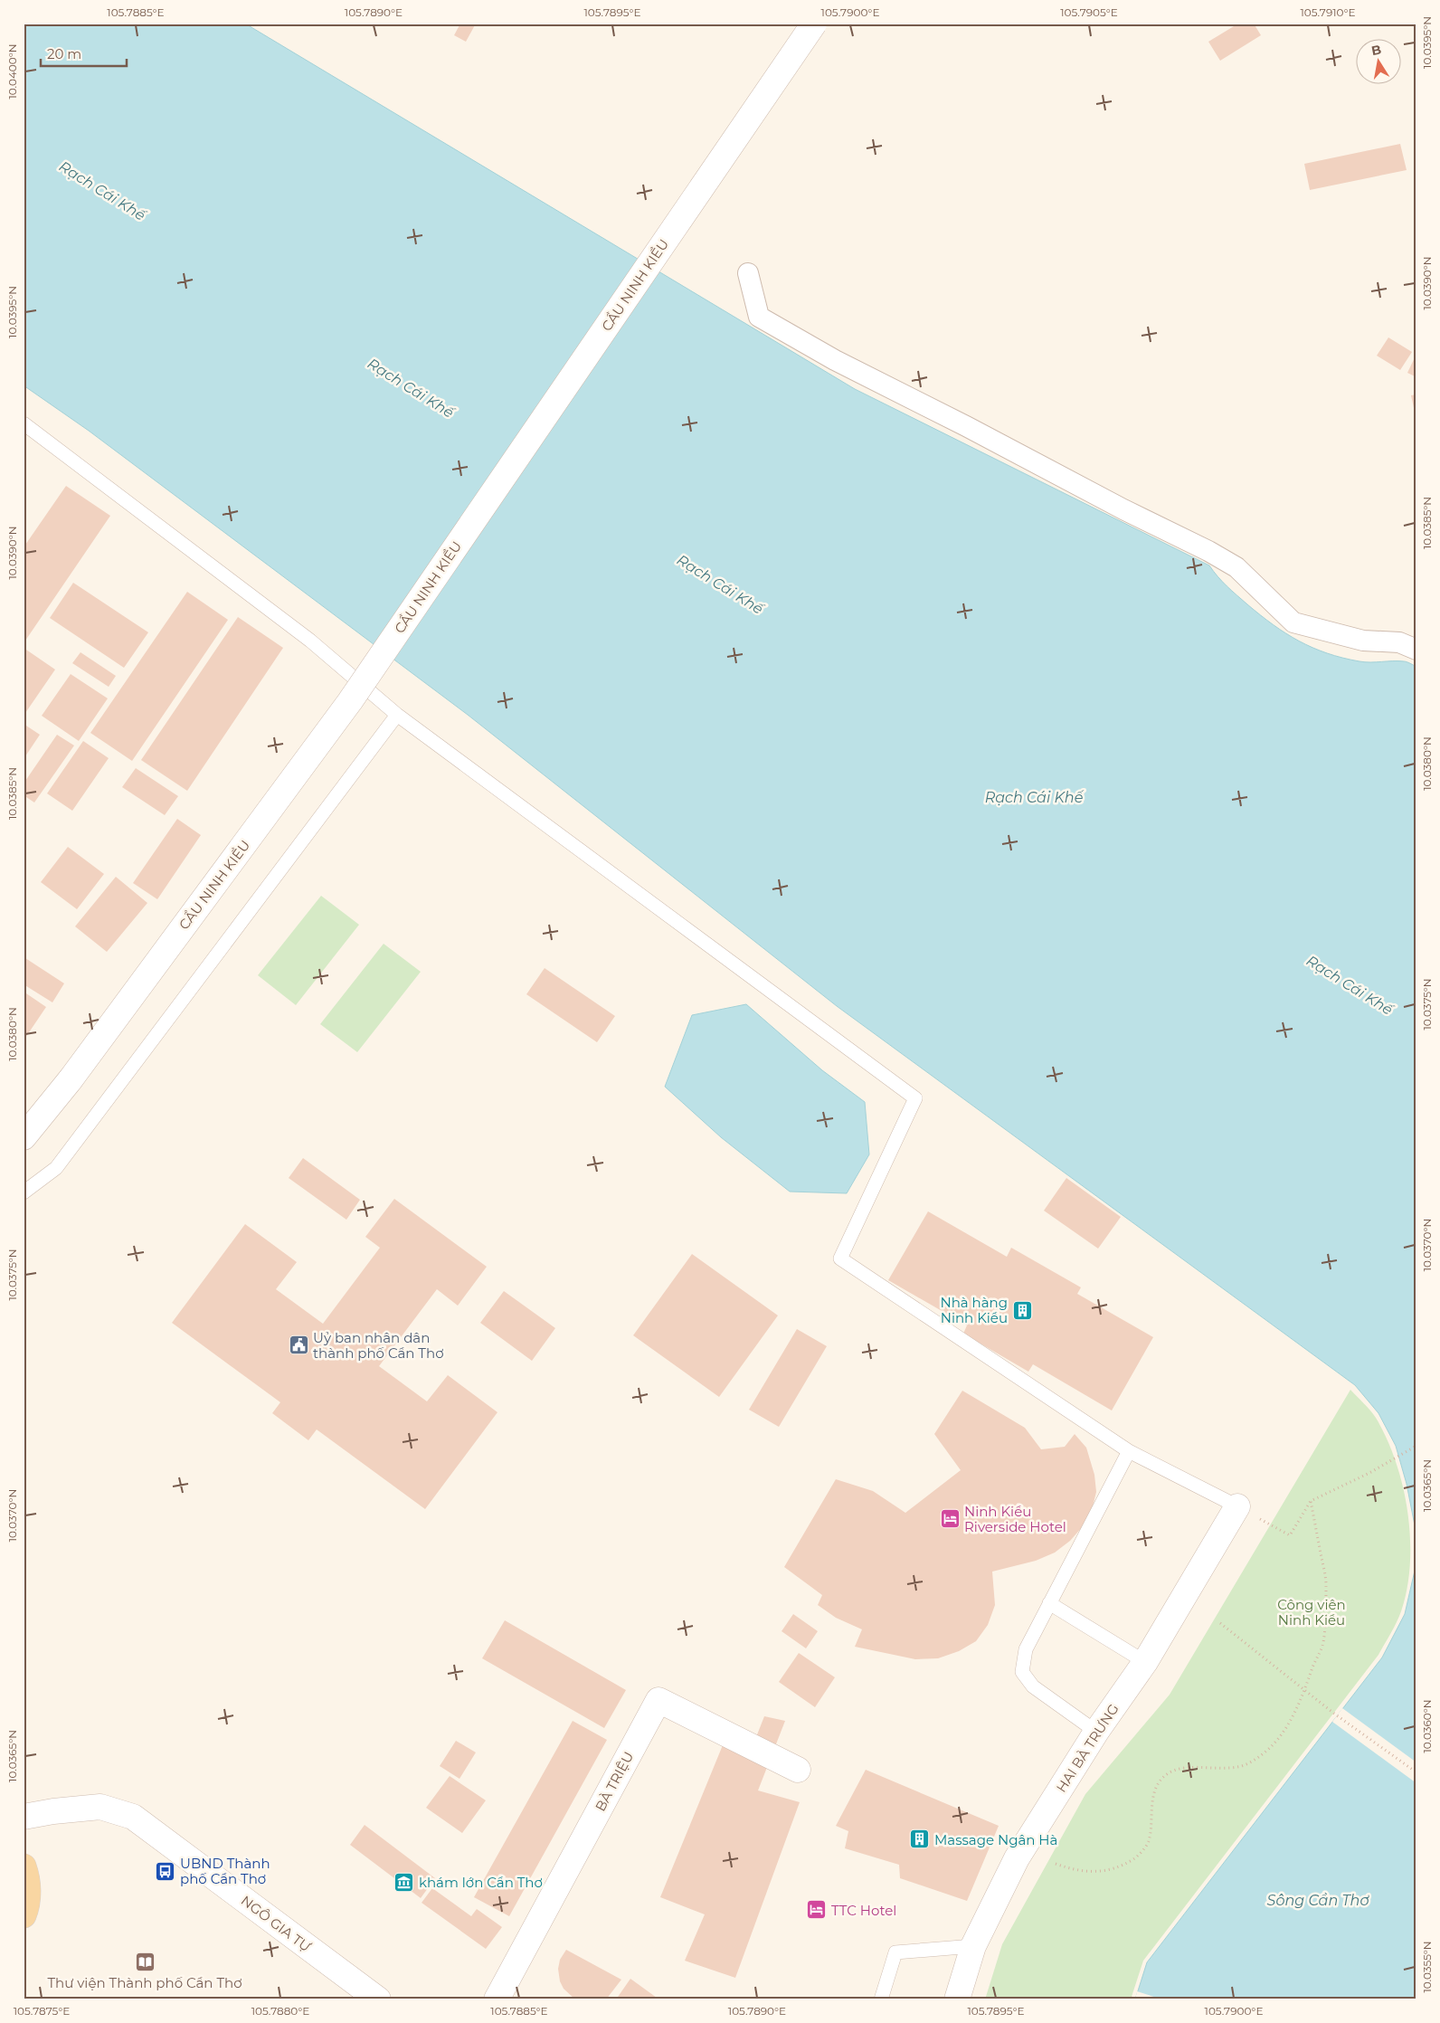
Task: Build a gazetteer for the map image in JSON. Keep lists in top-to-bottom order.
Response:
{
  "streets": {
    "street": [
      "CẦU NINH KIỀU",
      "HAI BÀ TRƯNG",
      "BÀ TRIỆU",
      "NGÔ GIA TỰ"
    ]
  },
  "water": ["Rạch Cái Khế", "Sông Cần Thơ"],
  "parks": ["Công viên Ninh Kiều"],
  "places": {
    "building": ["Nhà hàng Ninh Kiều", "Massage Ngân Hà"],
    "public building": ["Uỷ ban nhân dân thành phố Cần Thơ"],
    "hotel": ["Ninh Kiều Riverside Hotel", "TTC Hotel"],
    "bus stop": ["UBND Thành phố Cần Thơ"],
    "museum": ["khám lớn Cần Thơ"],
    "library": ["Thư viện Thành phố Cần Thơ"]
  },
  "scale_bar": "20 m",
  "north": "top",
  "coordinates": [
    "105.7885°E",
    "105.7890°E",
    "105.7895°E",
    "105.7900°E",
    "105.7905°E",
    "105.7910°E",
    "10.0395°N",
    "10.0400°N",
    "10.0390°N",
    "10.0385°N",
    "10.0380°N",
    "10.0375°N",
    "10.0370°N",
    "10.0365°N",
    "10.0360°N",
    "10.0355°N",
    "105.7875°E",
    "105.7880°E"
  ]
}
